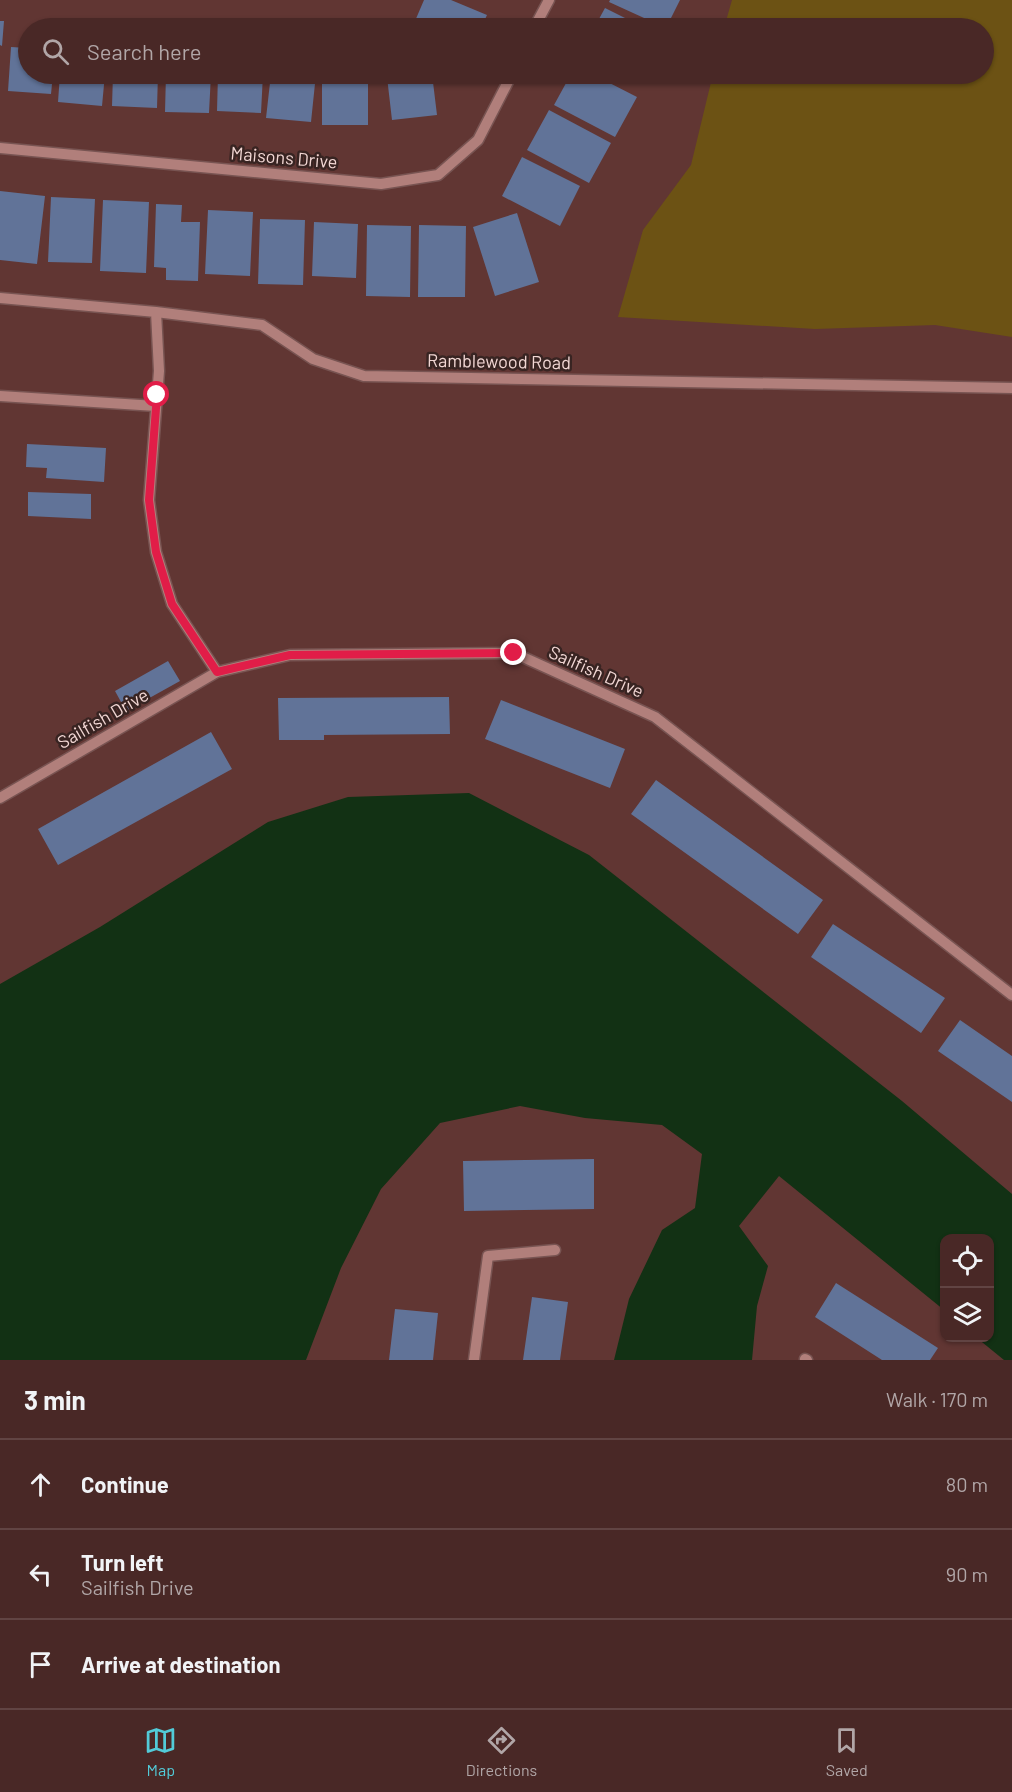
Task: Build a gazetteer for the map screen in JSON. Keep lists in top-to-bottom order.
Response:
{
  "streets": {
    "street": ["Maisons Drive", "Ramblewood Road", "Sailfish Drive"]
  },
  "page": {
    "search": "Search here",
    "heading": ["3 min", "Walk · 170 m"],
    "list": [
      ["Continue", "80 m"],
      ["Turn left", "Sailfish Drive", "90 m"],
      "Arrive at destination"
    ],
    "nav": ["Map", "Directions", "Saved"]
  }
}
